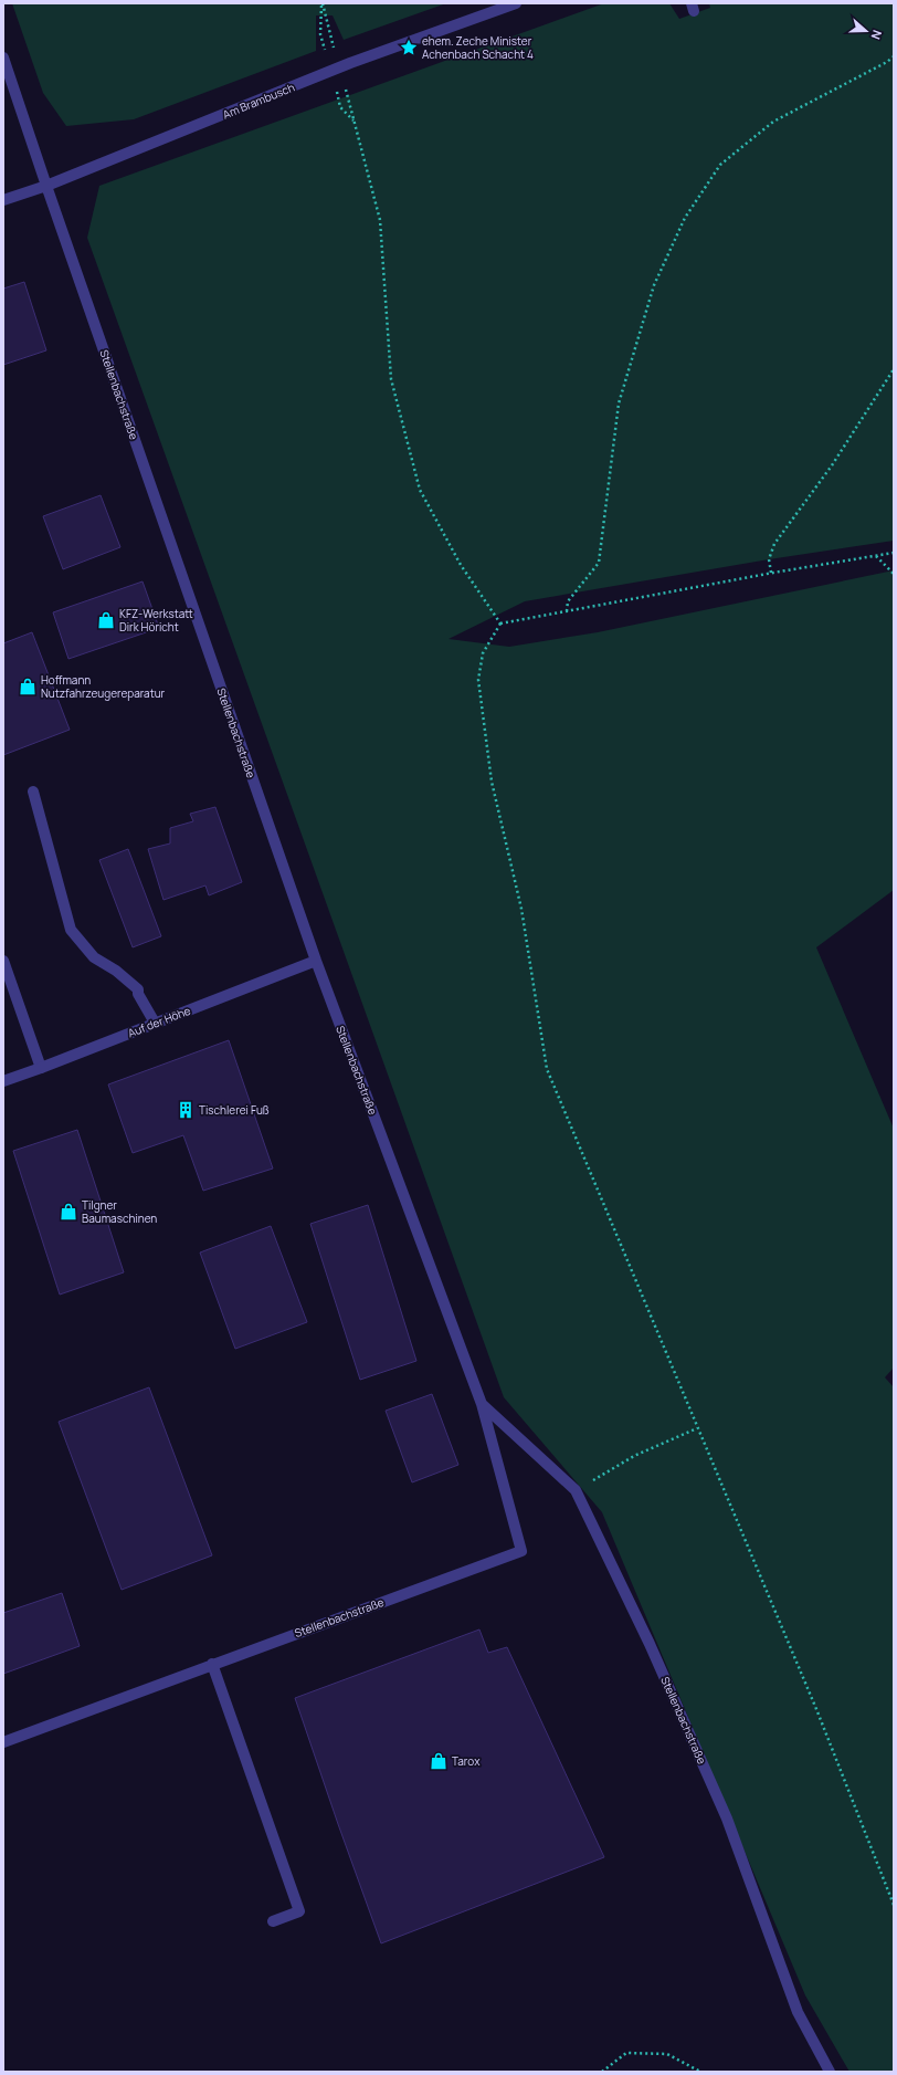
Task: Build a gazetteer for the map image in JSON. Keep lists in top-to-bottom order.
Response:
{
  "streets": {
    "street": ["Am Brambusch", "Stellenbachstraße", "Auf der Höhe"]
  },
  "crossings": [
    ["Am Brambusch", "Stellenbachstraße"],
    ["Stellenbachstraße", "Auf der Höhe"]
  ],
  "places": {
    "place": ["ehem. Zeche Minister Achenbach Schacht 4"],
    "shop": [
      "KFZ-Werkstatt Dirk Höricht",
      "Hoffmann Nutzfahrzeugereparatur",
      "Tilgner Baumaschinen",
      "Tarox"
    ],
    "building": ["Tischlerei Fuß"]
  },
  "north": "right"
}
